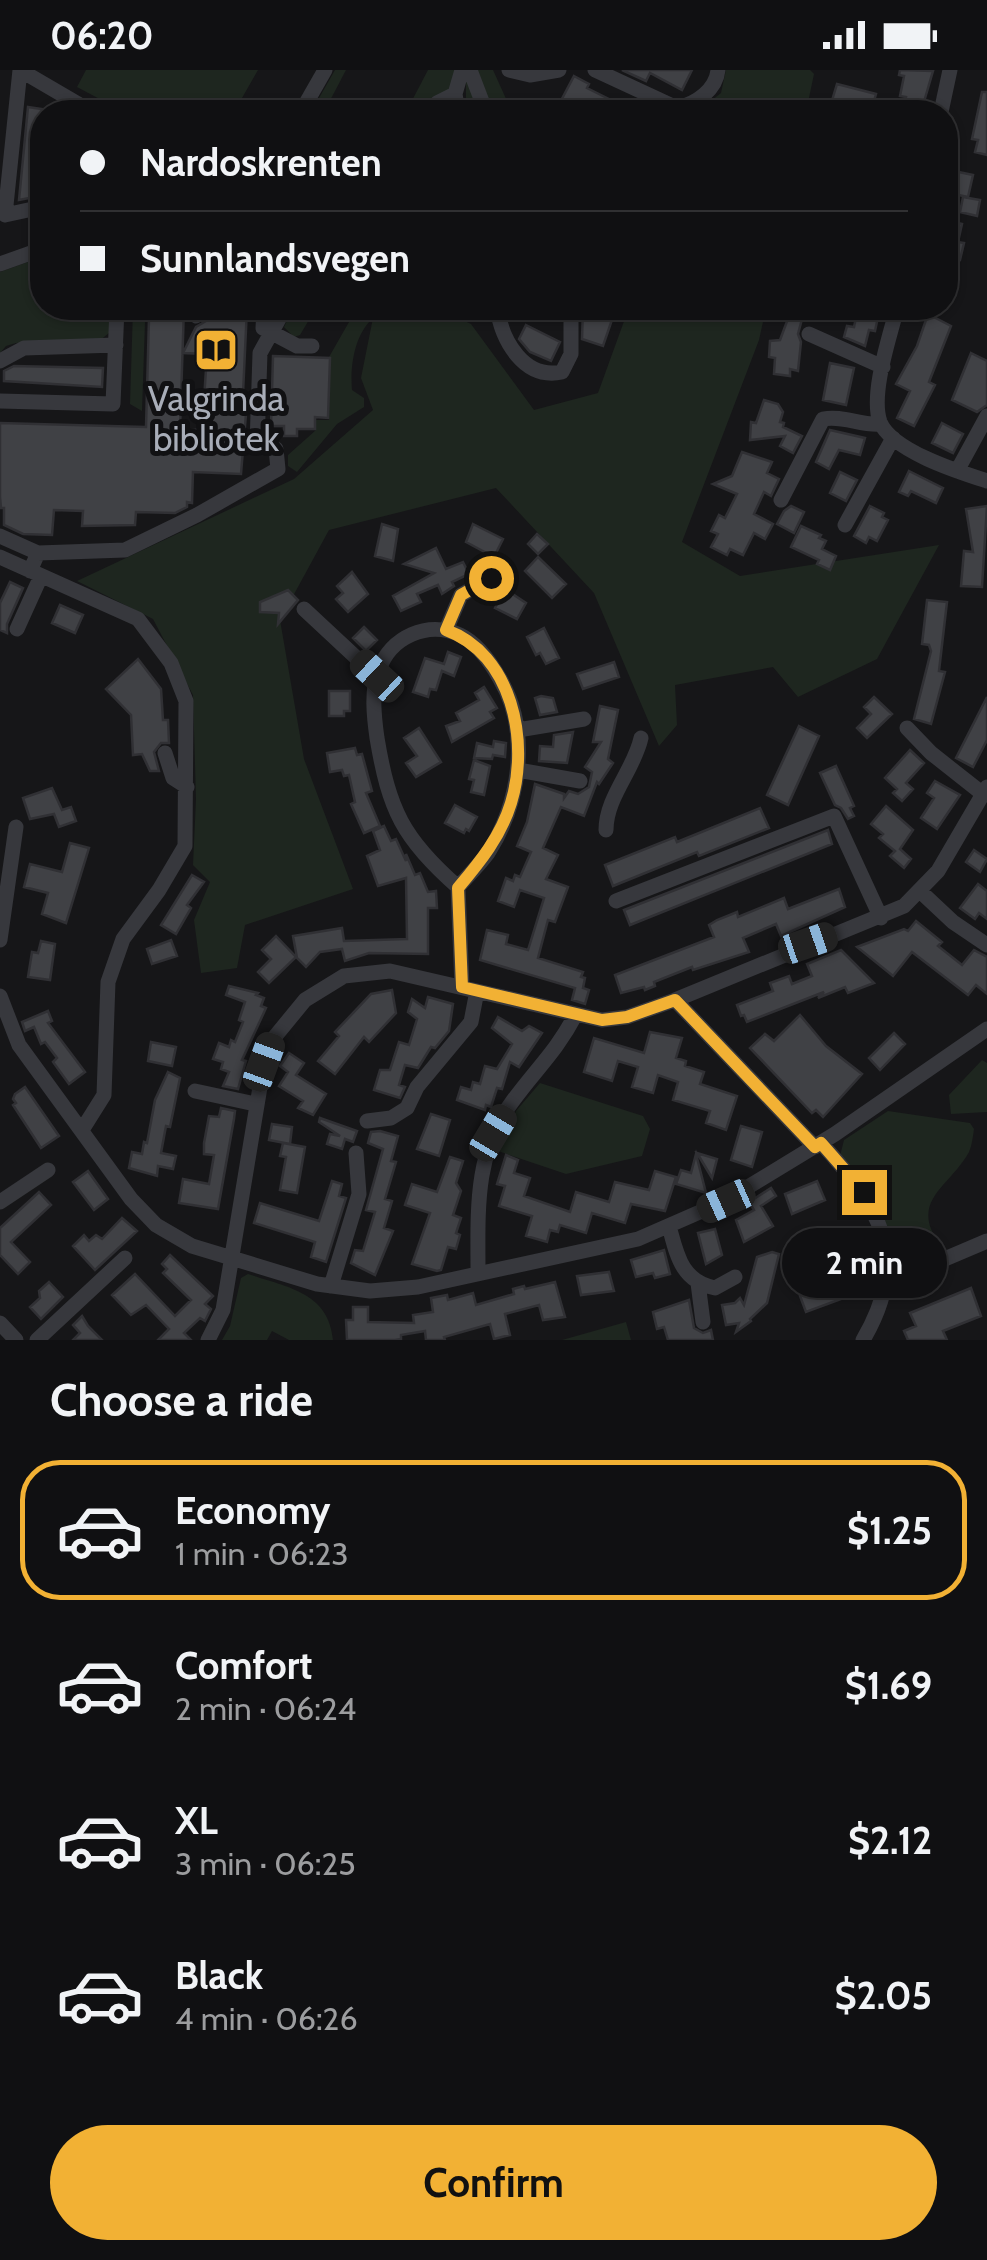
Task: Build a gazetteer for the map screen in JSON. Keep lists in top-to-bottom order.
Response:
{
  "places": {
    "library": ["Valgrinda bibliotek"]
  },
  "page": {
    "status": "06:20",
    "banner": ["Nardoskrenten", "Sunnlandsvegen"],
    "bubble": "2 min",
    "heading": "Choose a ride",
    "list": [
      {
        "name": "Economy",
        "note": "1 min · 06:23",
        "value": "$1.25"
      },
      {
        "name": "Comfort",
        "note": "2 min · 06:24",
        "value": "$1.69"
      },
      {
        "name": "XL",
        "note": "3 min · 06:25",
        "value": "$2.12"
      },
      {
        "name": "Black",
        "note": "4 min · 06:26",
        "value": "$2.05"
      }
    ],
    "buttons": "Confirm"
  }
}
